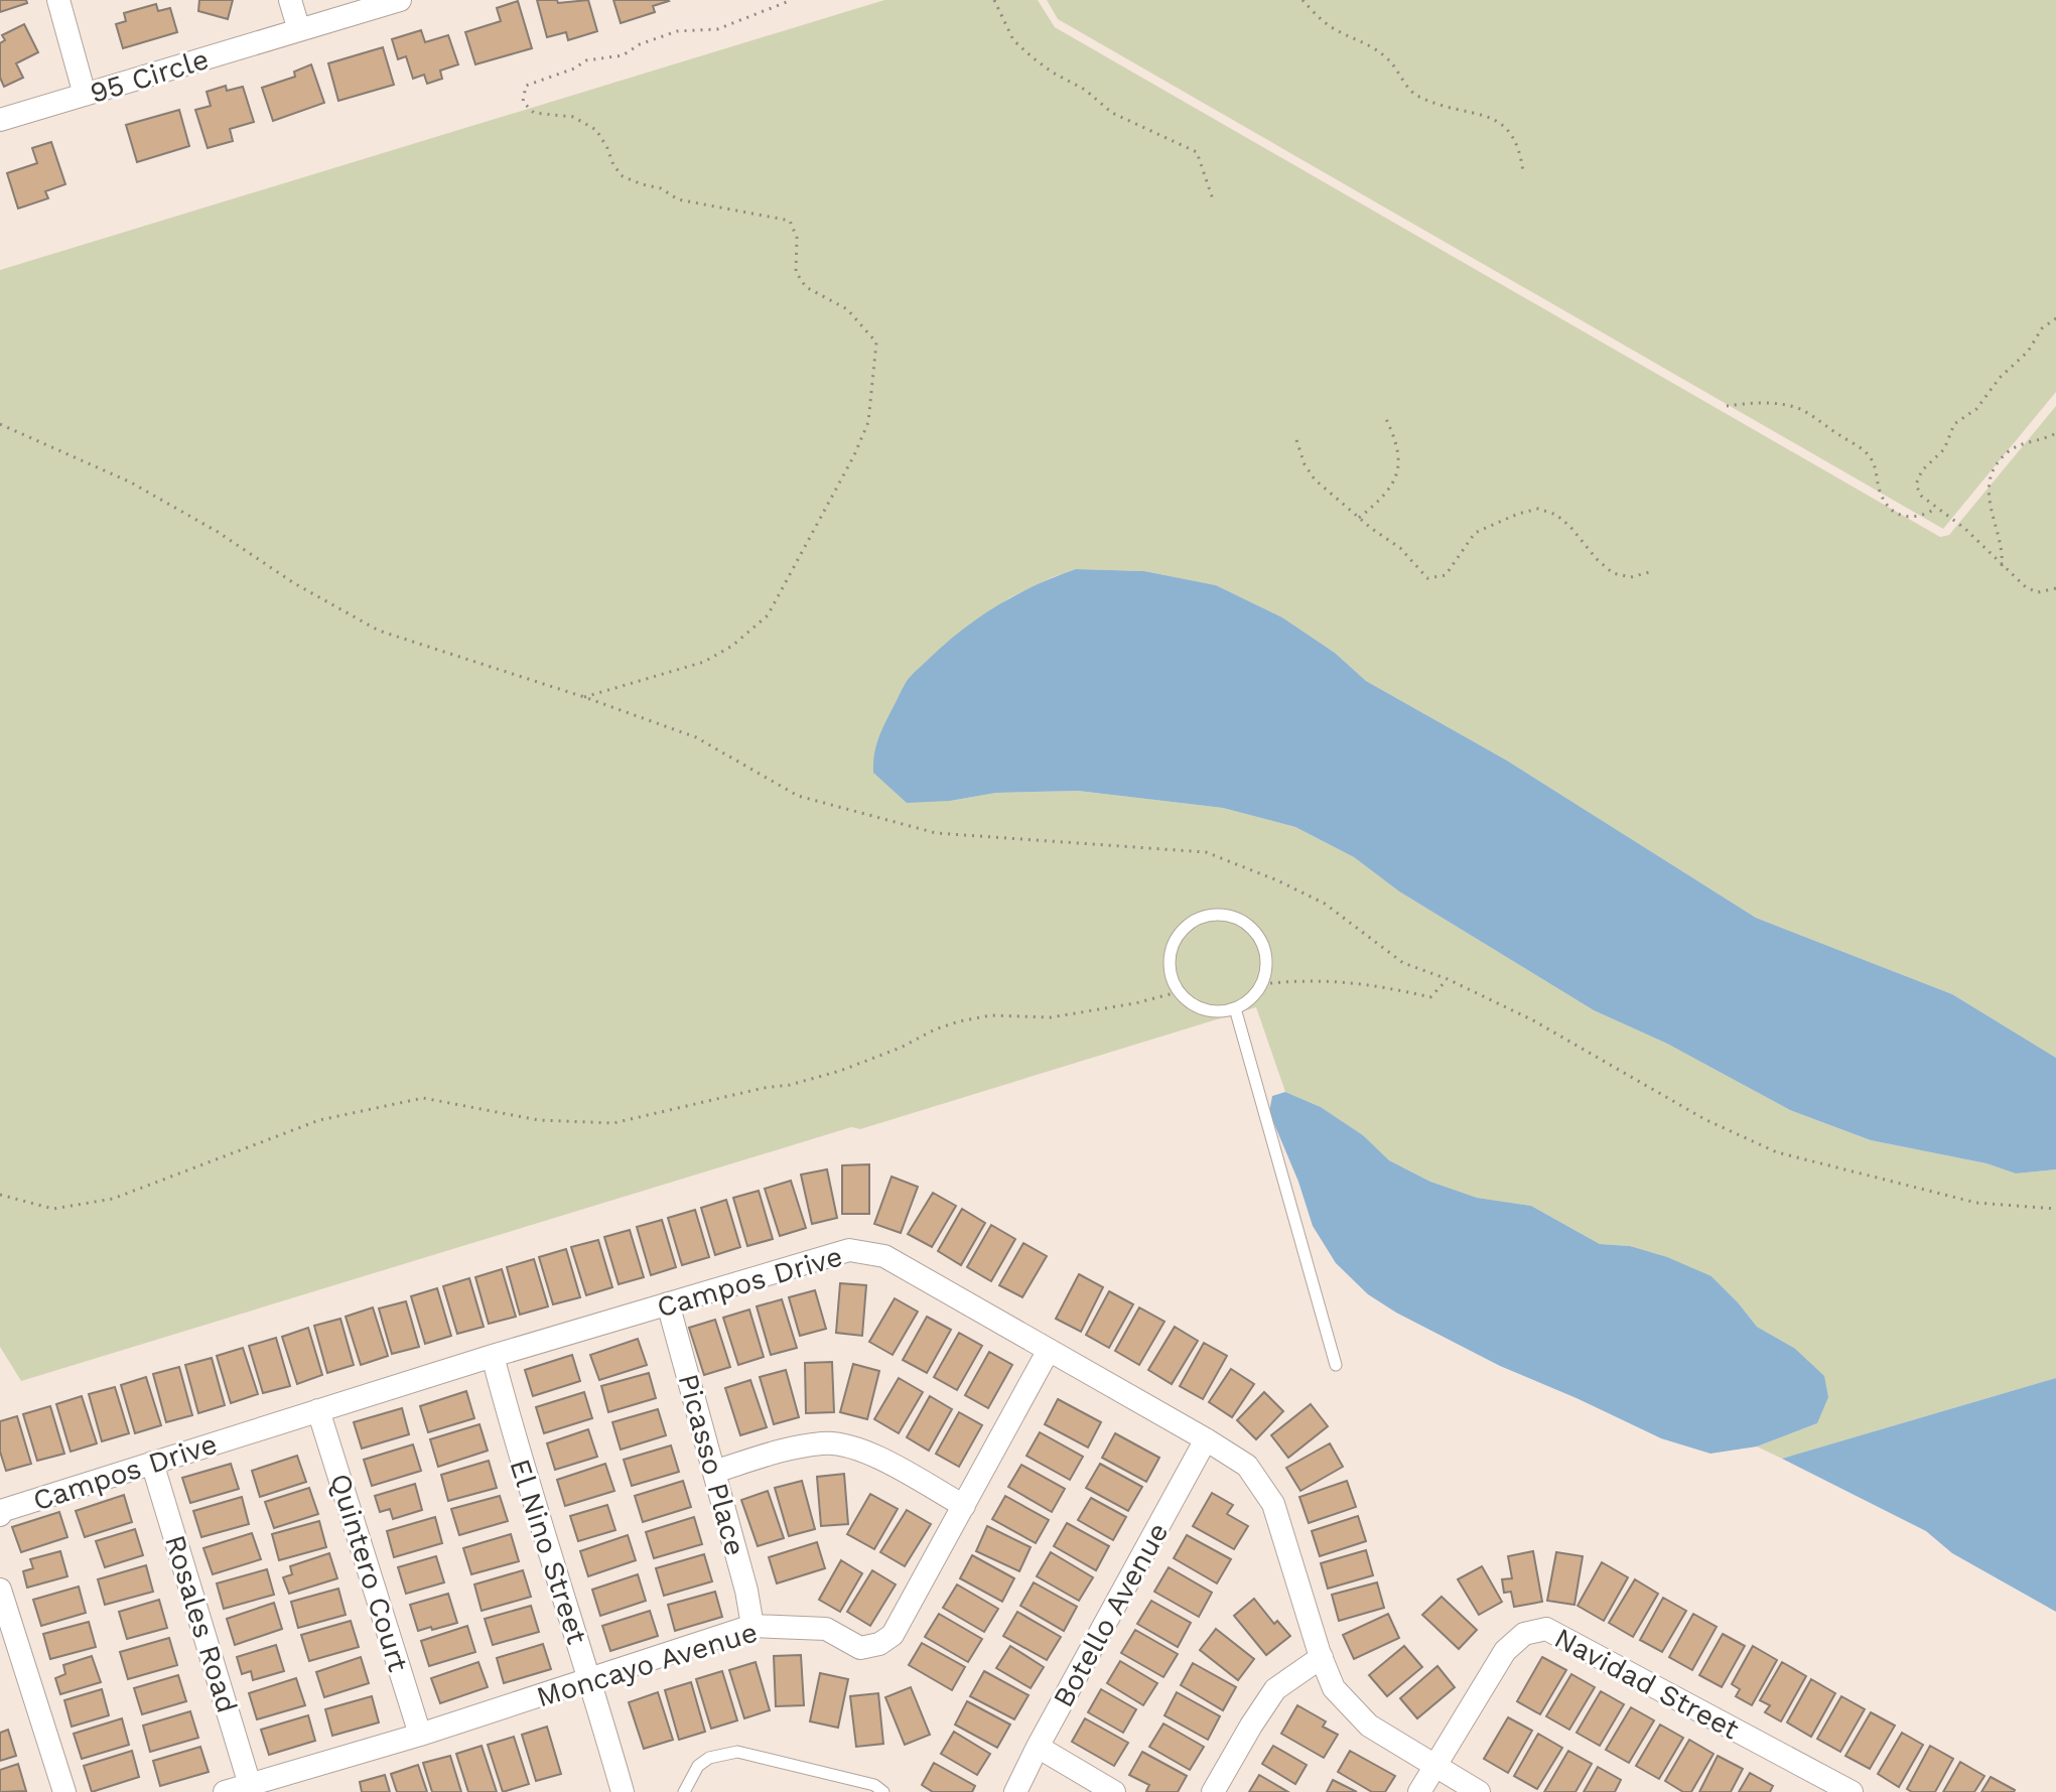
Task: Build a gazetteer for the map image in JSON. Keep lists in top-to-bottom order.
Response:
{
  "streets": {
    "street": [
      "95 Circle",
      "Campos Drive",
      "Picasso Place",
      "El Nino Street",
      "Quintero Court",
      "Botello Avenue",
      "Rosales Road",
      "Moncayo Avenue",
      "Navidad Street"
    ]
  },
  "crossings": [
    ["Campos Drive", "Picasso Place"],
    ["Campos Drive", "El Nino Street"],
    ["Campos Drive", "Quintero Court"],
    ["Campos Drive", "Botello Avenue"],
    ["Campos Drive", "Rosales Road"],
    ["Campos Drive", "Moncayo Avenue"],
    ["Campos Drive", "Navidad Street"],
    ["Picasso Place", "Moncayo Avenue"],
    ["El Nino Street", "Moncayo Avenue"],
    ["Quintero Court", "Moncayo Avenue"],
    ["Rosales Road", "Moncayo Avenue"]
  ]
}
